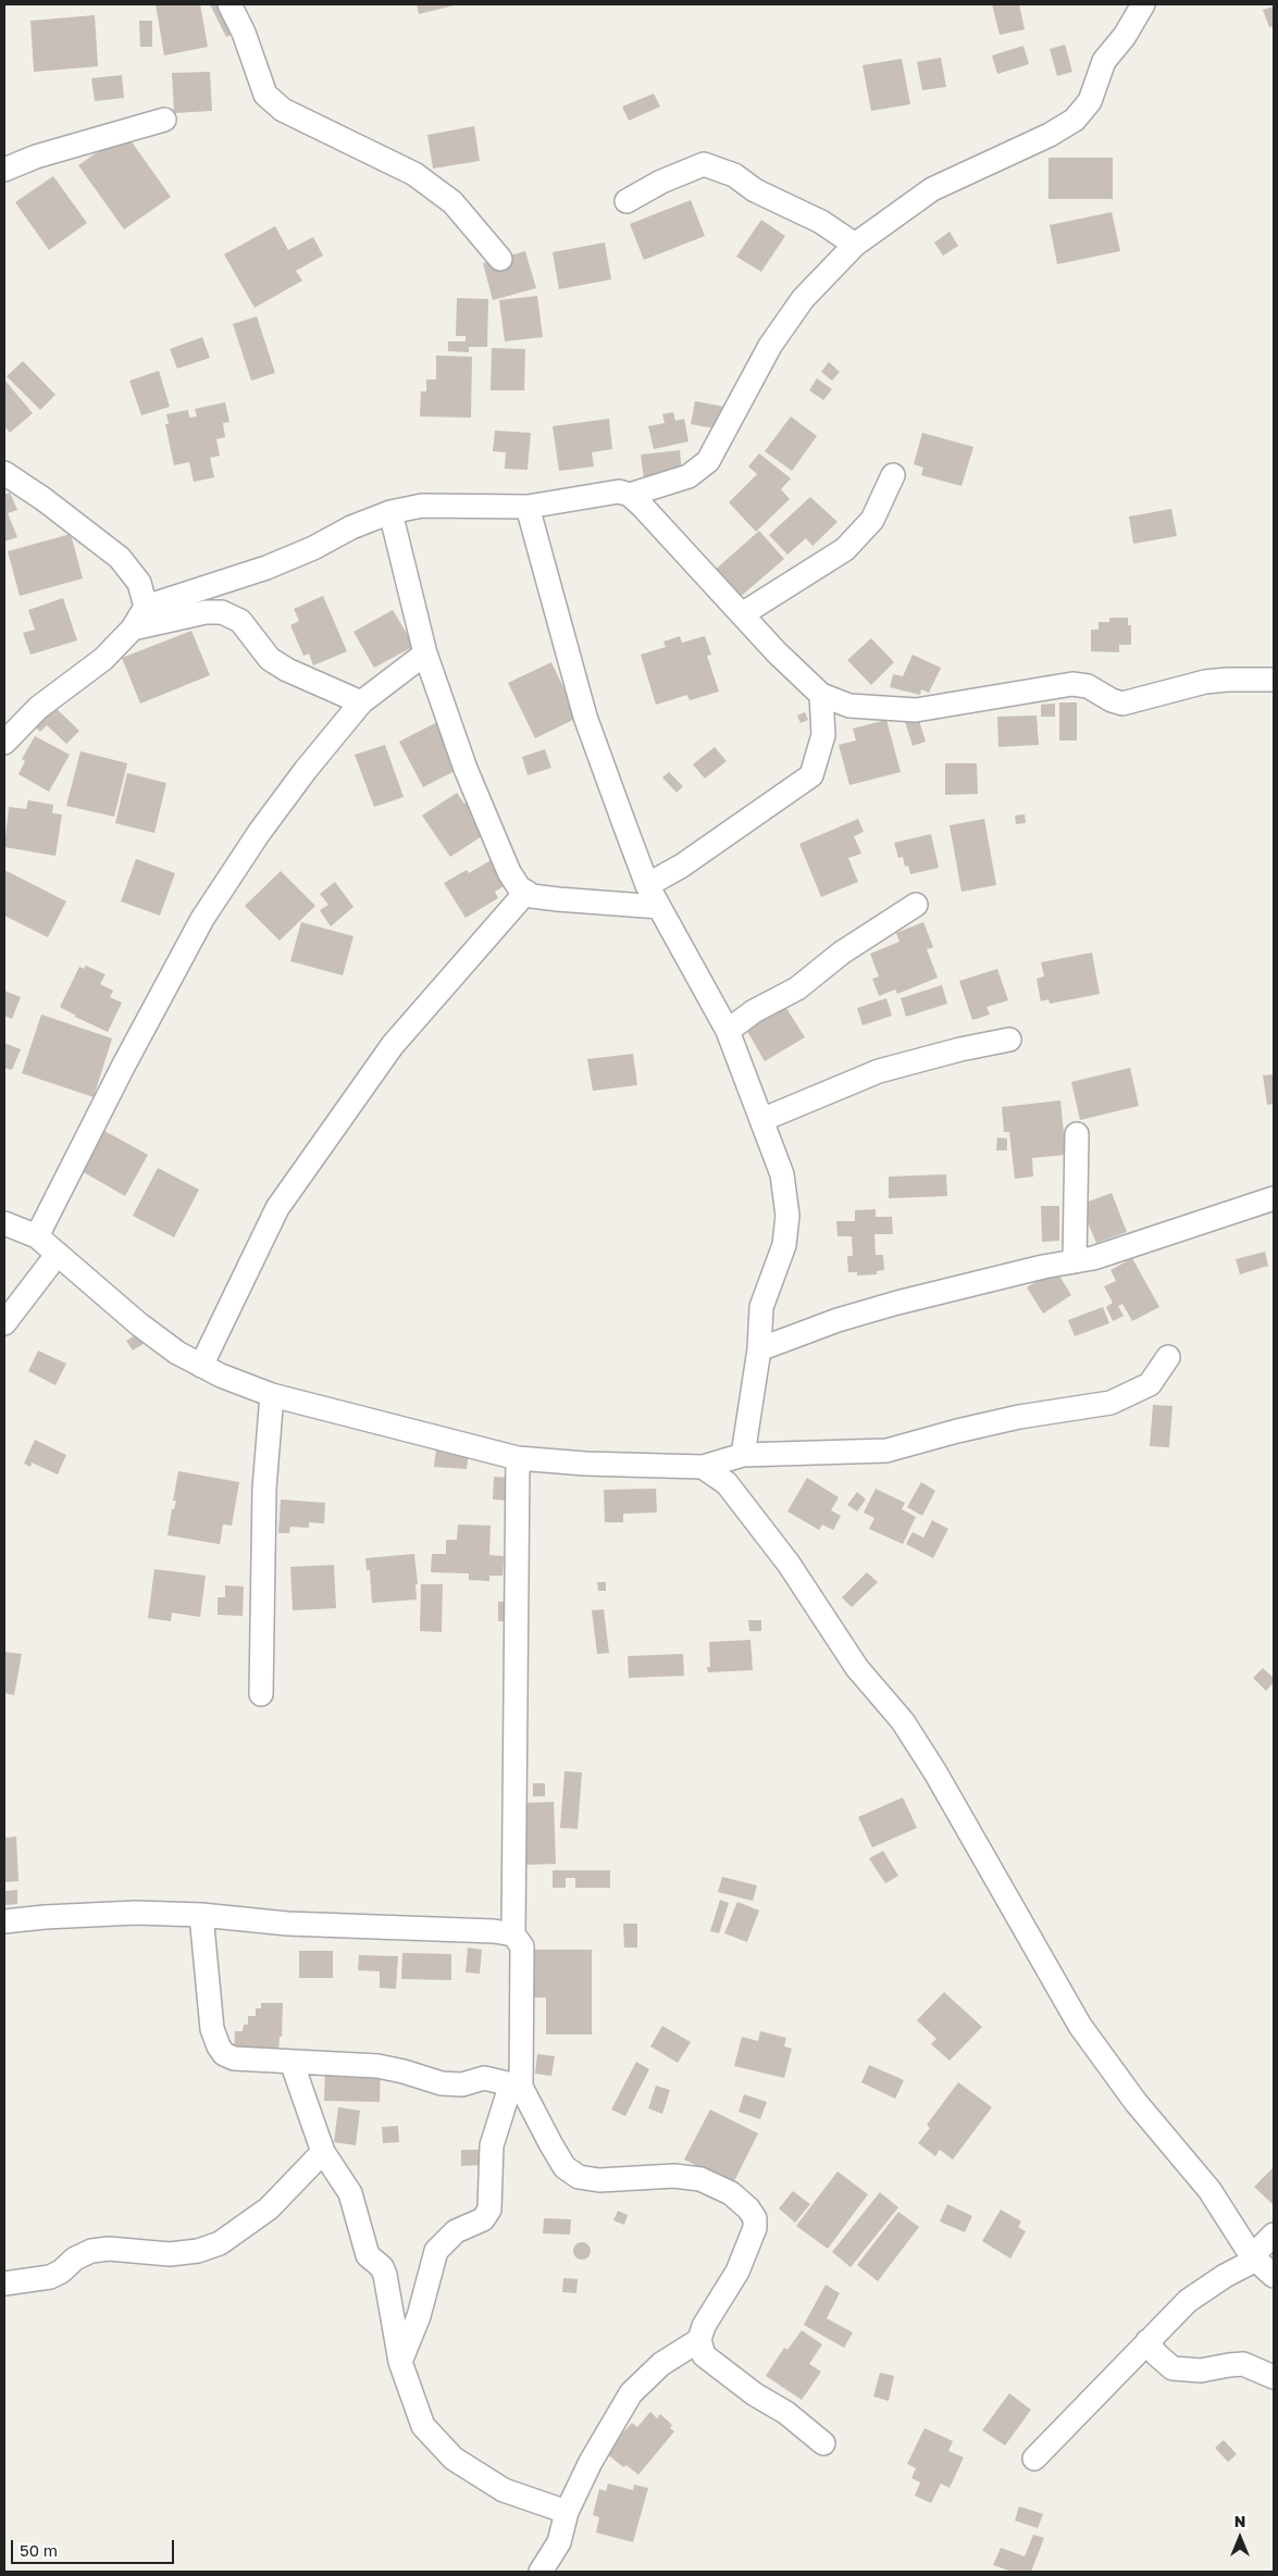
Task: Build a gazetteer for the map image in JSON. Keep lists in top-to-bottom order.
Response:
{
  "scale_bar": "50 m",
  "north": "top"
}
